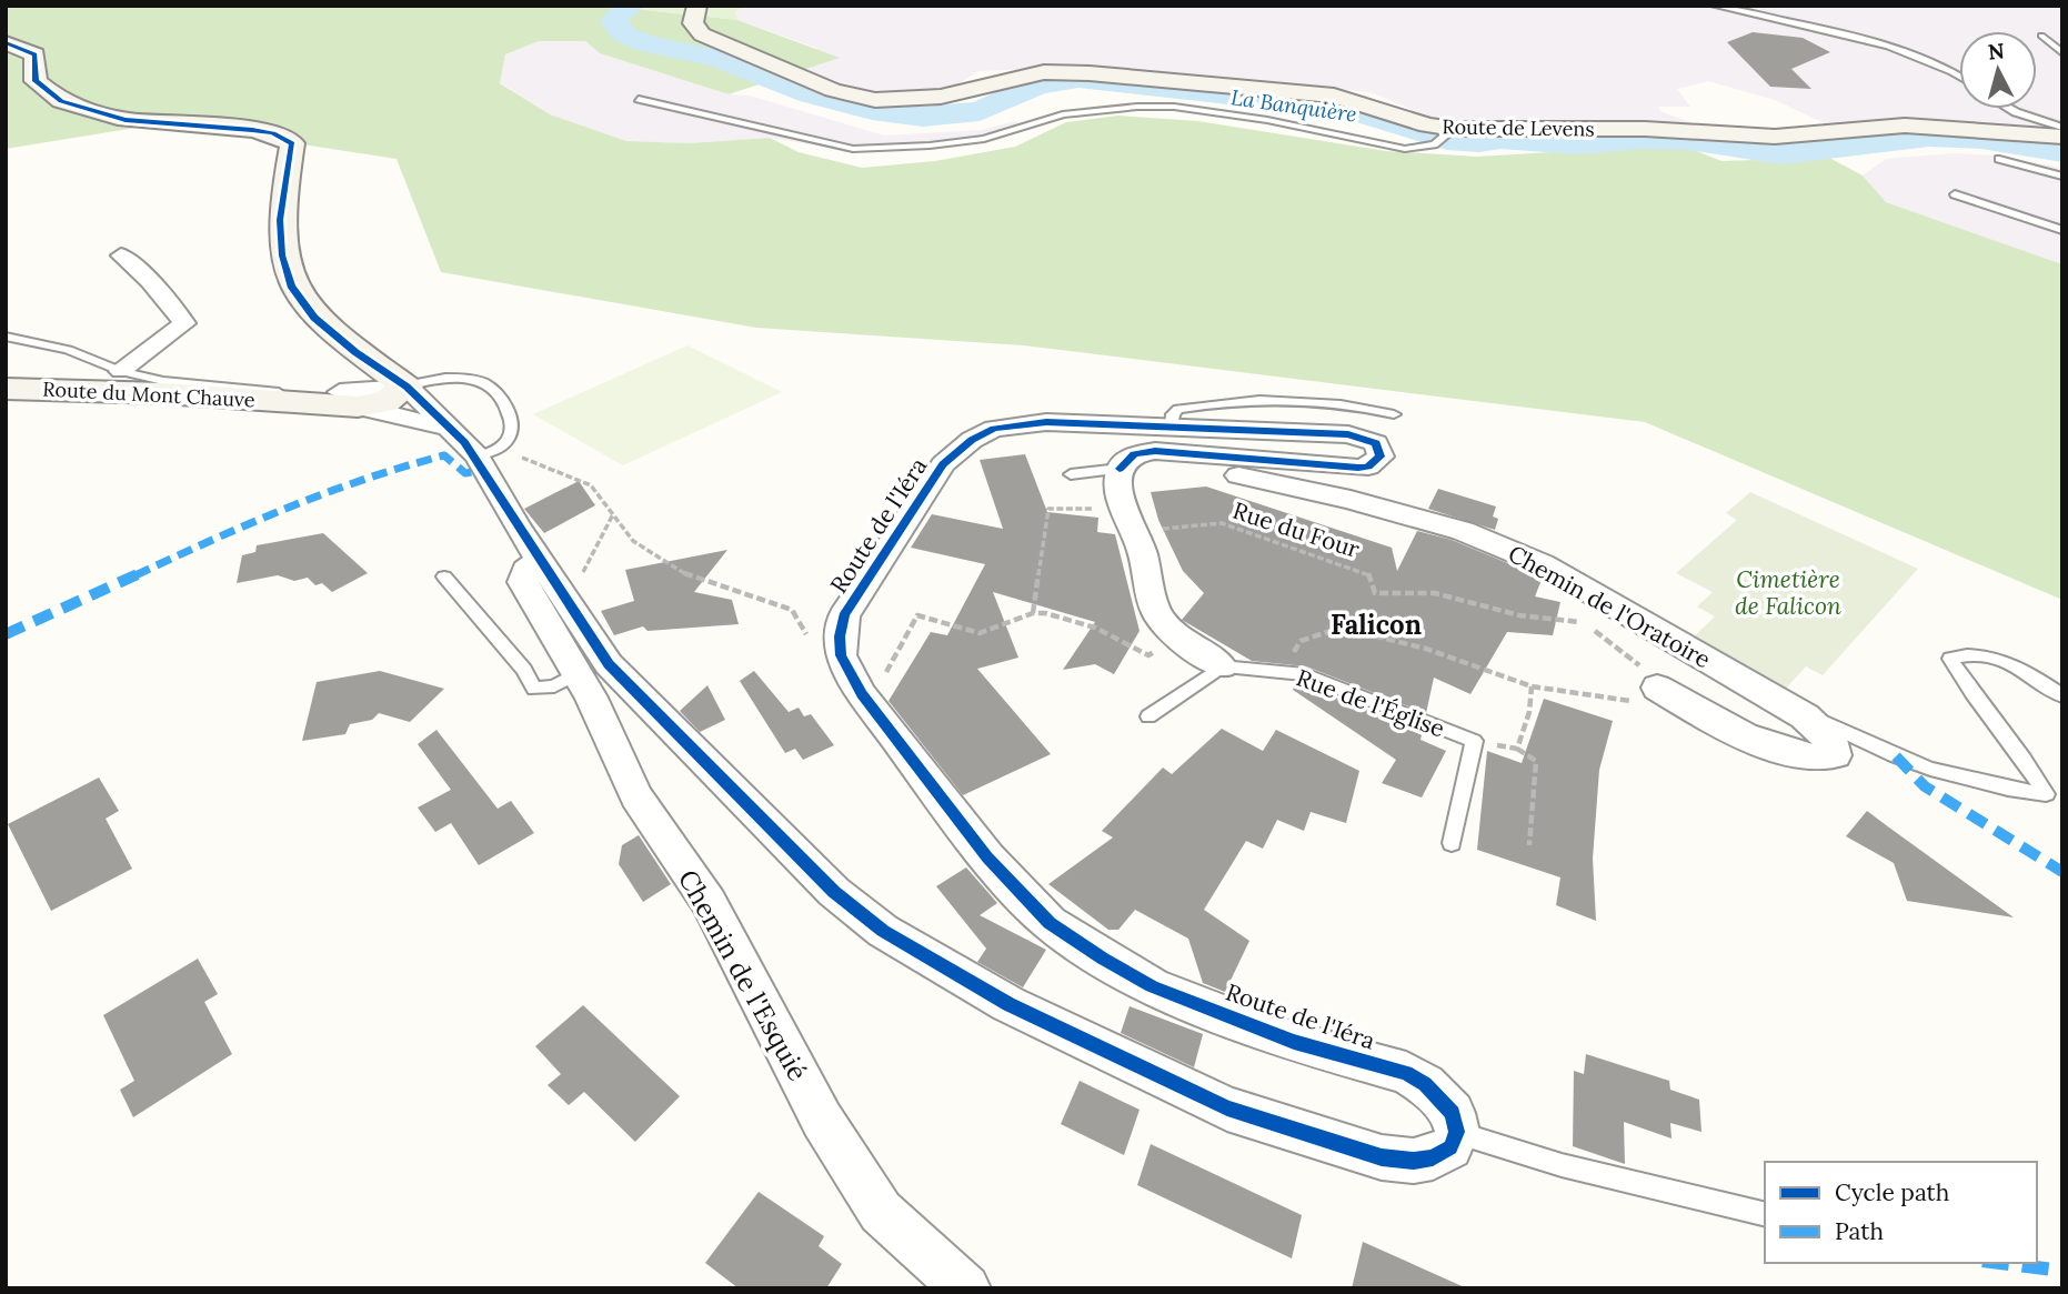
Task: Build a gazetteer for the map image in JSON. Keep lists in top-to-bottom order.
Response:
{
  "streets": {
    "street": [
      "Route de Levens",
      "Route du Mont Chauve",
      "Route de l'Iéra",
      "Chemin de l'Oratoire",
      "Rue de l'Église",
      "Chemin de l'Esquié"
    ],
    "path": ["Rue du Four"]
  },
  "crossings": [
    ["Route de l'Iéra", "Chemin de l'Oratoire"],
    ["Rue du Four", "Chemin de l'Oratoire"]
  ],
  "districts": ["Falicon"],
  "water": ["La Banquière"],
  "parks": ["Cimetière de Falicon"],
  "legend": ["Cycle path", "Path"],
  "north": "top"
}
